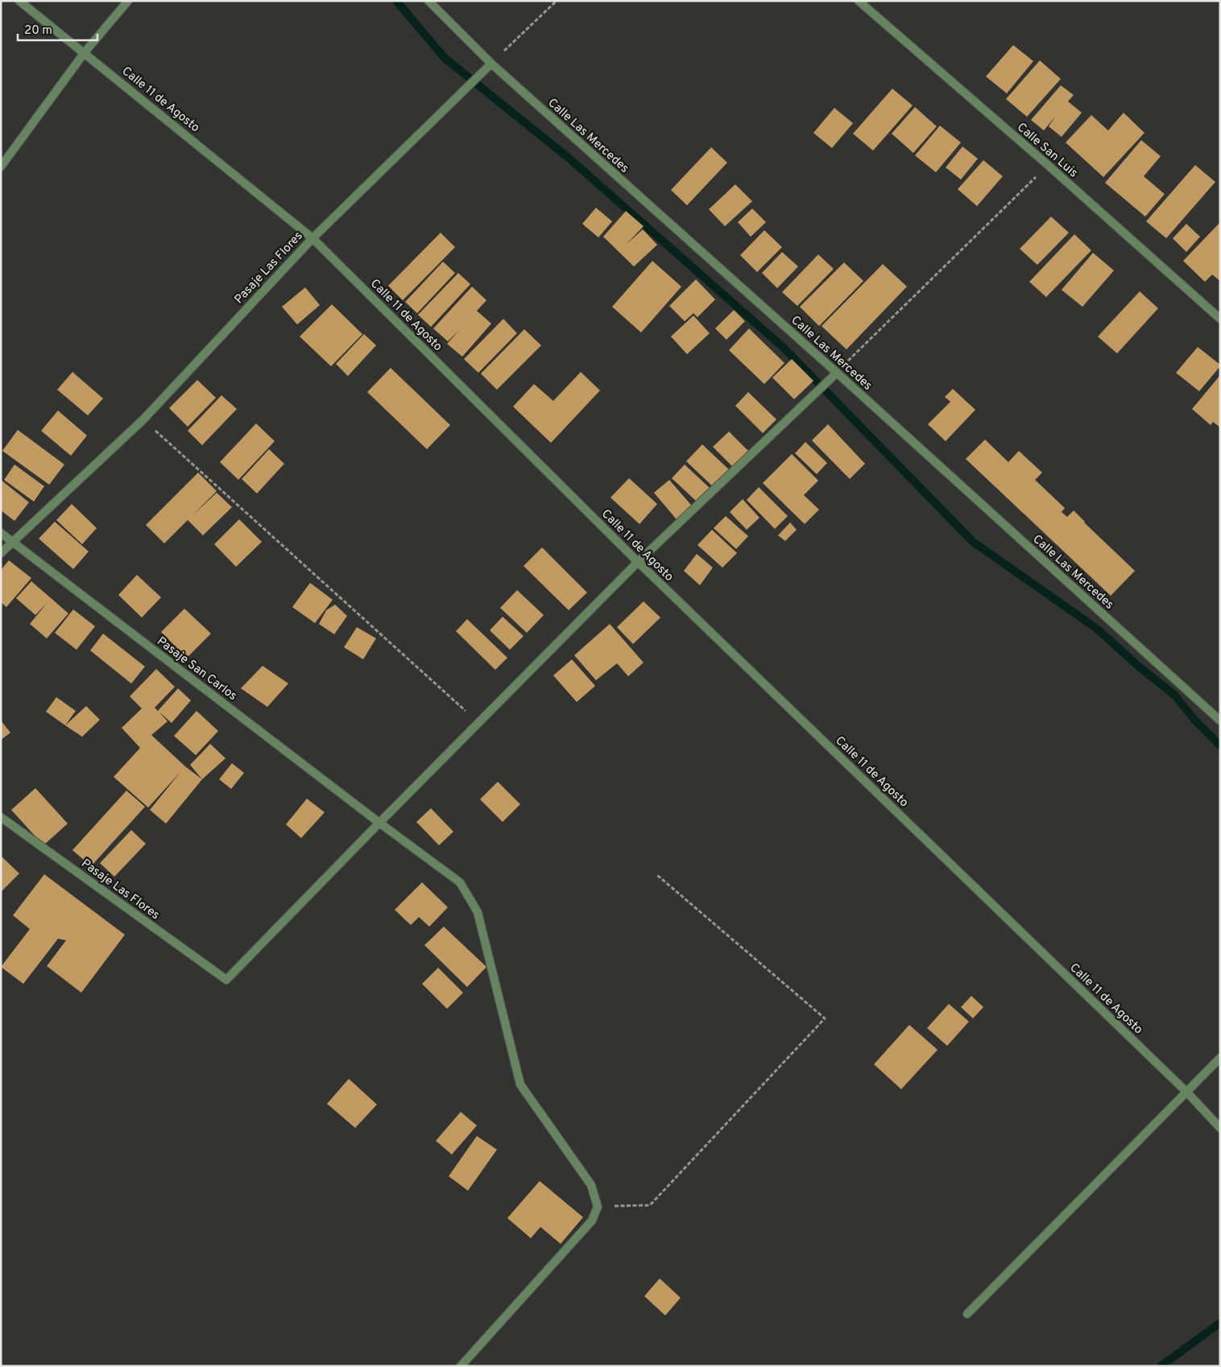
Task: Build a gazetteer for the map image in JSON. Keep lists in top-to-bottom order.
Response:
{
  "streets": {
    "street": [
      "Calle 11 de Agosto",
      "Calle Las Mercedes",
      "Calle San Luis",
      "Pasaje Las Flores",
      "Pasaje San Carlos"
    ]
  },
  "crossings": [
    ["Calle 11 de Agosto", "Pasaje Las Flores"],
    ["Calle Las Mercedes", "Pasaje Las Flores"],
    ["Pasaje Las Flores", "Pasaje San Carlos"]
  ],
  "scale_bar": "20 m"
}
